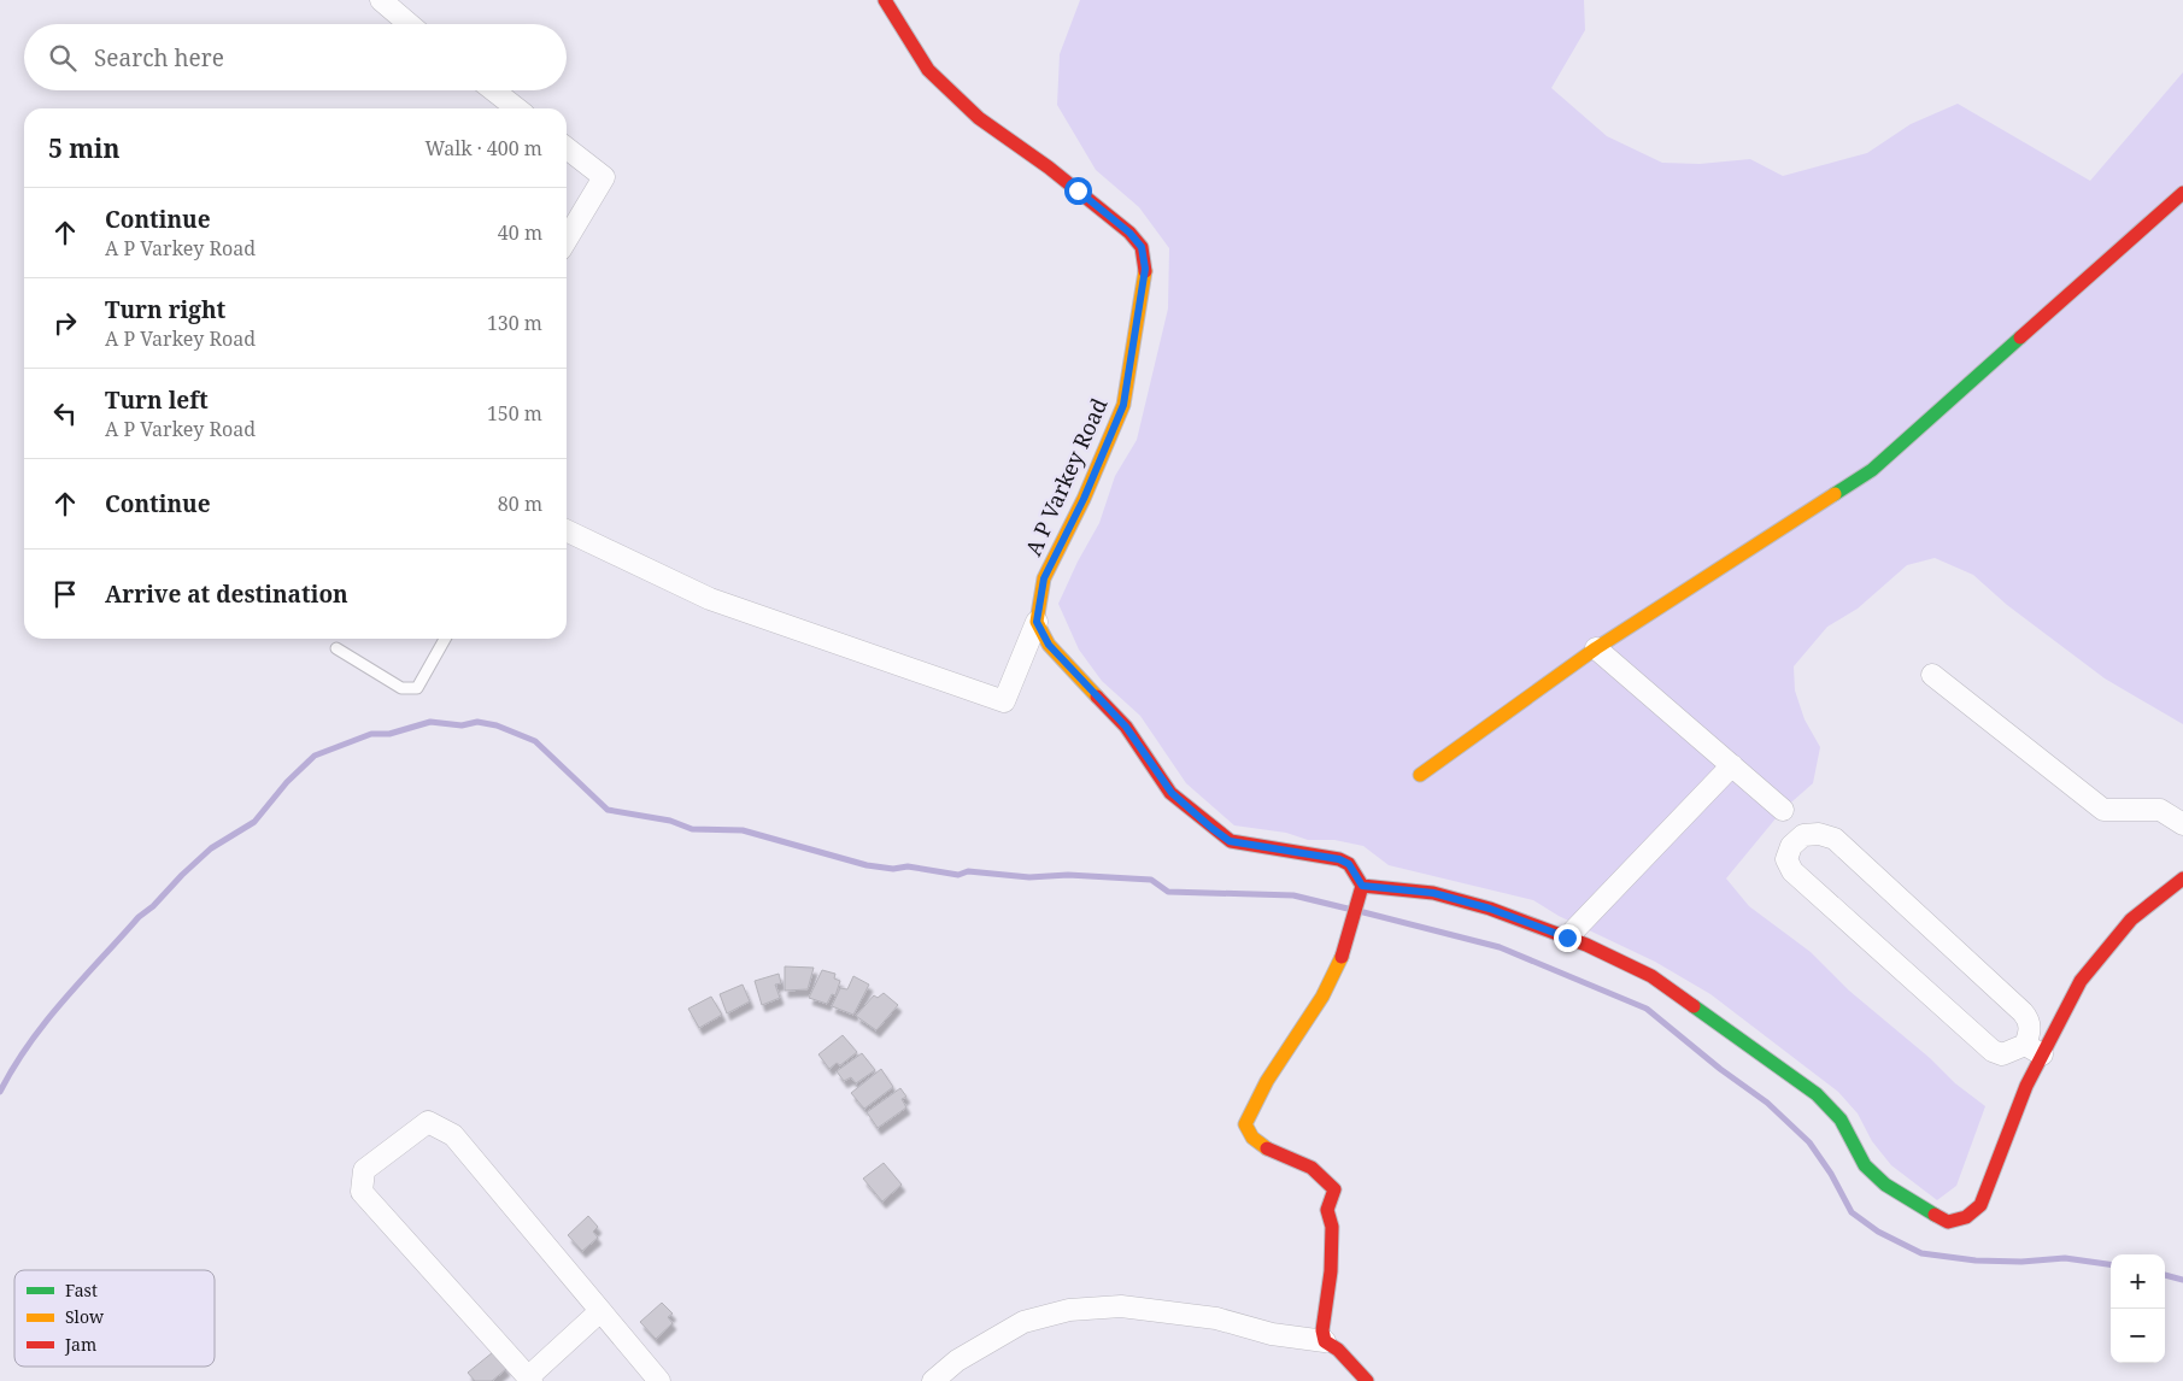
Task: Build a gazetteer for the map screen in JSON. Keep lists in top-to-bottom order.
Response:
{
  "streets": {
    "street": ["A P Varkey Road"]
  },
  "legend": ["Fast", "Slow", "Jam"],
  "page": {
    "search": "Search here",
    "heading": ["5 min", "Walk · 400 m"],
    "list": [
      ["Continue", "A P Varkey Road", "40 m"],
      ["Turn right", "A P Varkey Road", "130 m"],
      ["Turn left", "A P Varkey Road", "150 m"],
      ["Continue", "80 m"],
      "Arrive at destination"
    ],
    "map_buttons": ["+", "−"]
  }
}
